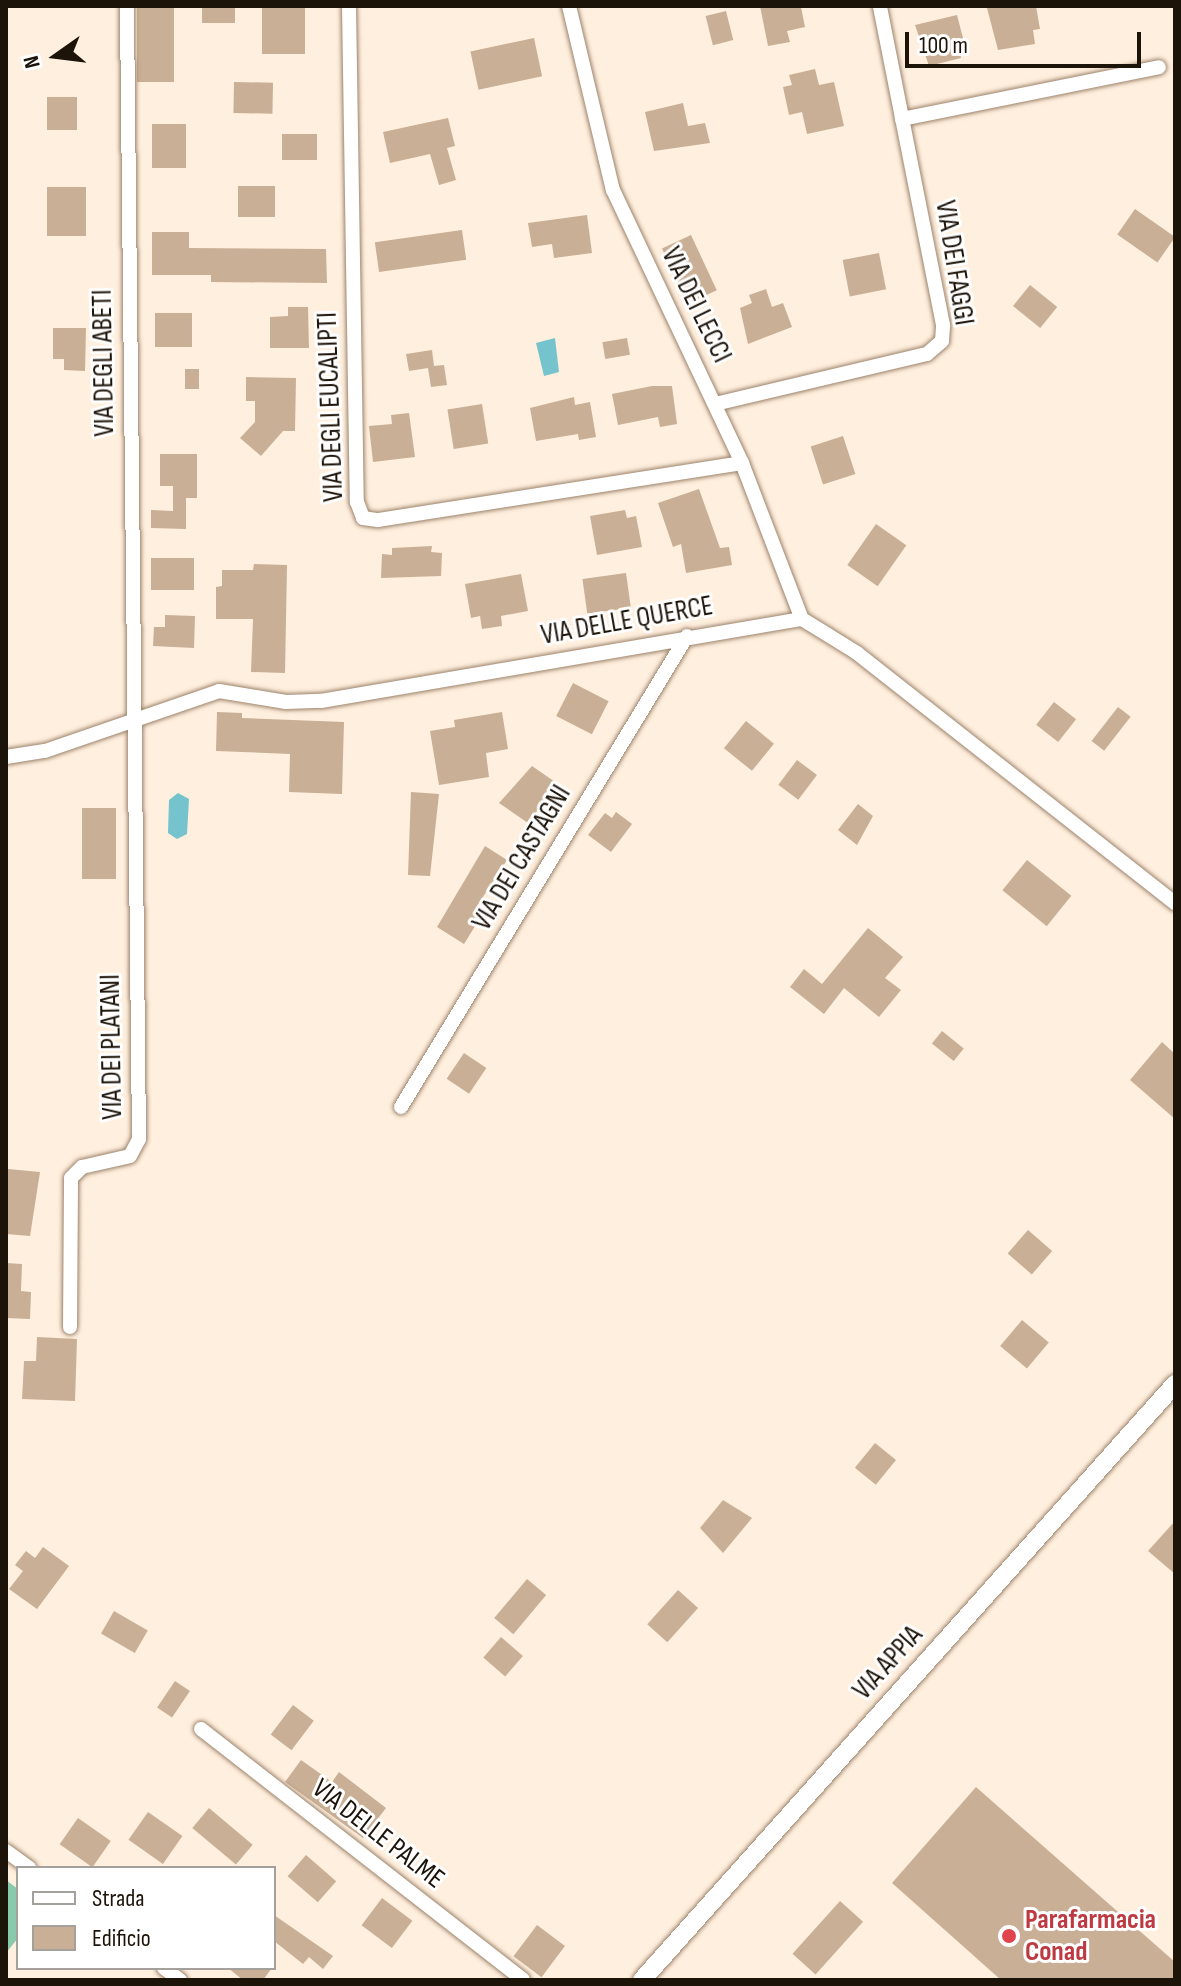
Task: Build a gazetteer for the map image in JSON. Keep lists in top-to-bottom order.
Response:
{
  "streets": {
    "street": [
      "VIA DEI FAGGI",
      "VIA DEI LECCI",
      "VIA DEGLI ABETI",
      "VIA DEGLI EUCALIPTI",
      "VIA DELLE QUERCE",
      "VIA DEI CASTAGNI",
      "VIA DEI PLATANI",
      "VIA APPIA",
      "VIA DELLE PALME"
    ]
  },
  "crossings": [
    ["VIA DEI FAGGI", "VIA DEI LECCI"],
    ["VIA DEI LECCI", "VIA DEGLI EUCALIPTI"],
    ["VIA DEI LECCI", "VIA DELLE QUERCE"],
    ["VIA DEGLI ABETI", "VIA DELLE QUERCE"],
    ["VIA DEGLI ABETI", "VIA DEI PLATANI"],
    ["VIA DELLE QUERCE", "VIA DEI CASTAGNI"],
    ["VIA DELLE QUERCE", "VIA DEI PLATANI"]
  ],
  "places": ["Parafarmacia Conad"],
  "legend": ["Strada", "Edificio"],
  "scale_bar": "100 m",
  "north": "left"
}
